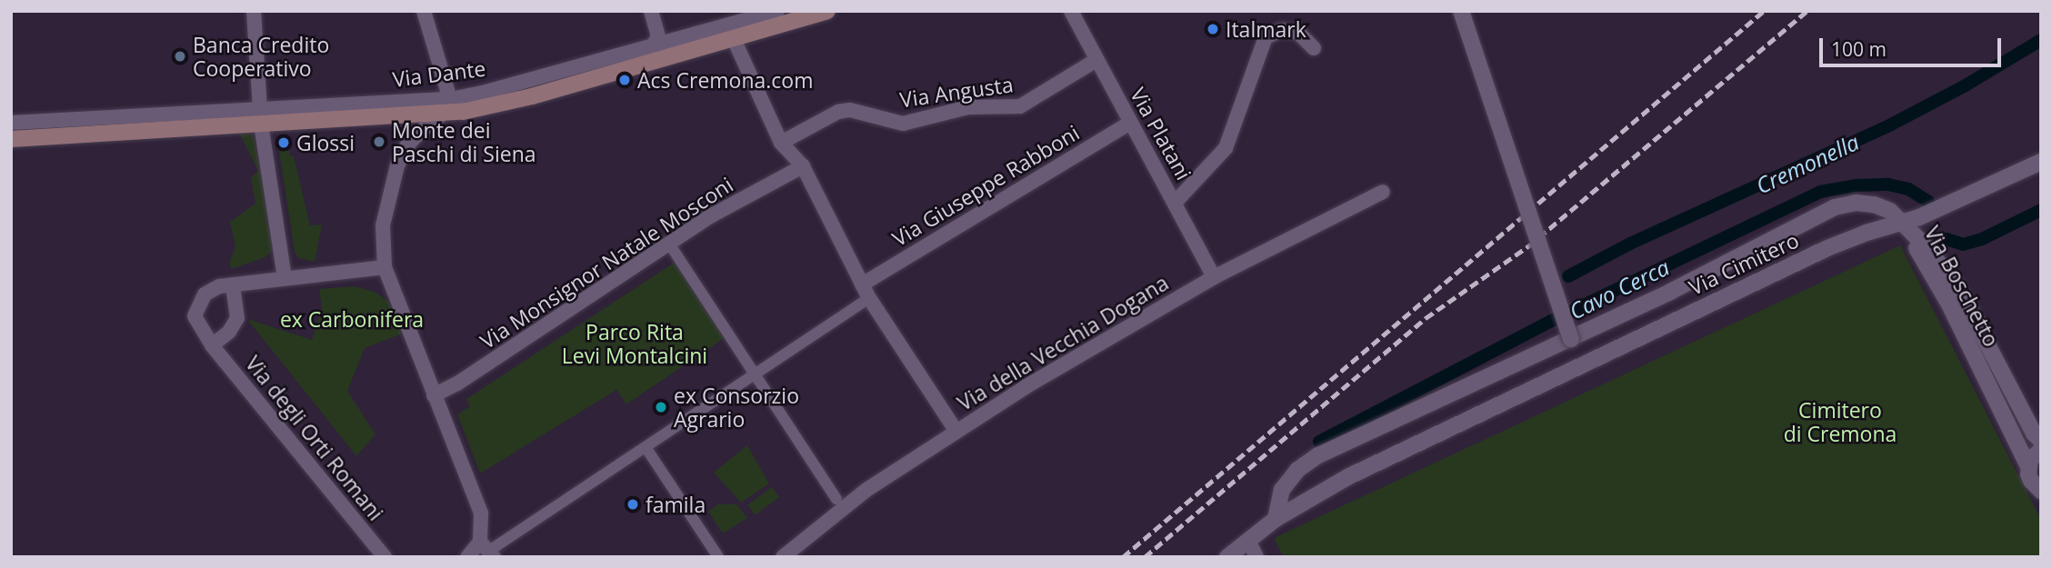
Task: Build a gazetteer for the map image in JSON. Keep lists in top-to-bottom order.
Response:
{
  "streets": {
    "main road": ["Via Dante"],
    "street": [
      "Via Angusta",
      "Via Platani",
      "Via Giuseppe Rabboni",
      "Via Monsignor Natale Mosconi",
      "Via Cimitero",
      "Via Boschetto",
      "Via della Vecchia Dogana",
      "Via degli Orti Romani"
    ]
  },
  "crossings": [
    ["Via Angusta", "Via Platani"],
    ["Via Platani", "Via Giuseppe Rabboni"],
    ["Via Platani", "Via della Vecchia Dogana"],
    ["Via Cimitero", "Via Boschetto"]
  ],
  "water": ["Cremonella", "Cavo Cerca"],
  "parks": ["ex Carbonifera", "Parco Rita Levi Montalcini", "Cimitero di Cremona"],
  "places": [
    "Italmark",
    "Banca Credito Cooperativo",
    "Acs Cremona.com",
    "Monte dei Paschi di Siena",
    "Glossi",
    "ex Consorzio Agrario",
    "famila"
  ],
  "scale_bar": "100 m"
}
